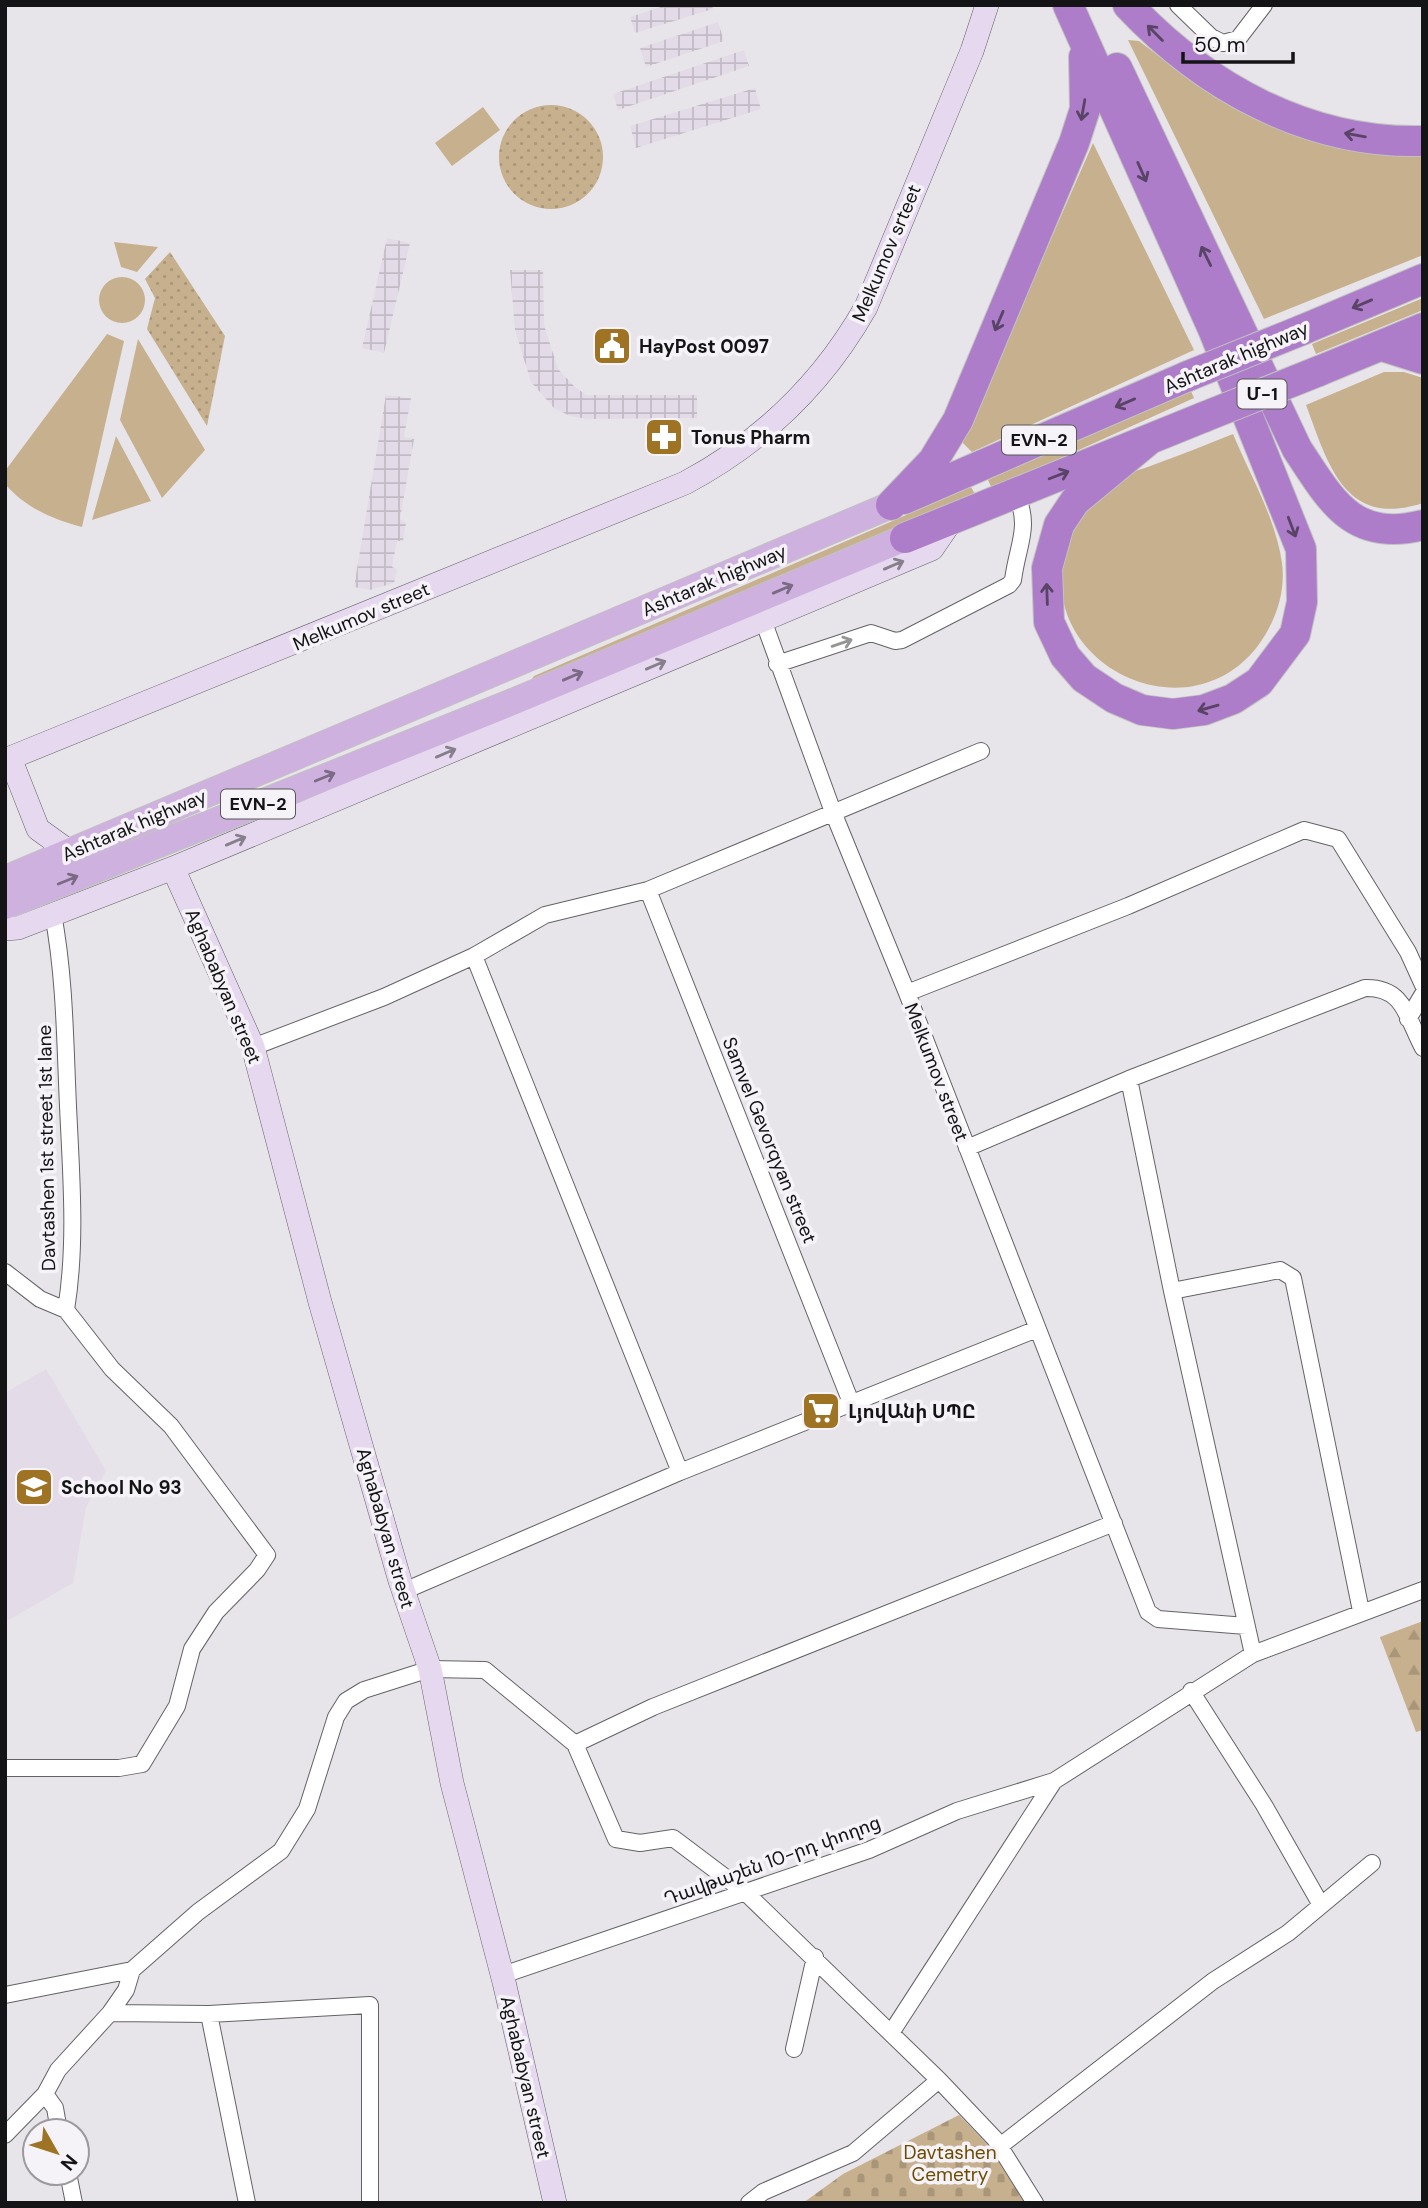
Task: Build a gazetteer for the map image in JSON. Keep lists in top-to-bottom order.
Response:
{
  "streets": {
    "highway": ["Ashtarak highway", "Մ-1", "EVN-2"],
    "street": [
      "Melkumov street",
      "Aghababyan street",
      "Samvel Gevorqyan street",
      "Davtashen 1st street 1st lane",
      "Դավթաշեն 10-րդ փողոց"
    ]
  },
  "crossings": [
    ["Aghababyan street", "Դավթաշեն 10-րդ փողոց"]
  ],
  "parks": ["Davtashen Cemetry"],
  "places": {
    "public building": ["HayPost 0097"],
    "pharmacy": ["Tonus Pharm"],
    "supermarket": ["ԼյովԱնի ՍՊԸ"],
    "school or university": ["School No 93"]
  },
  "scale_bar": "50 m",
  "north": "bottom right"
}
